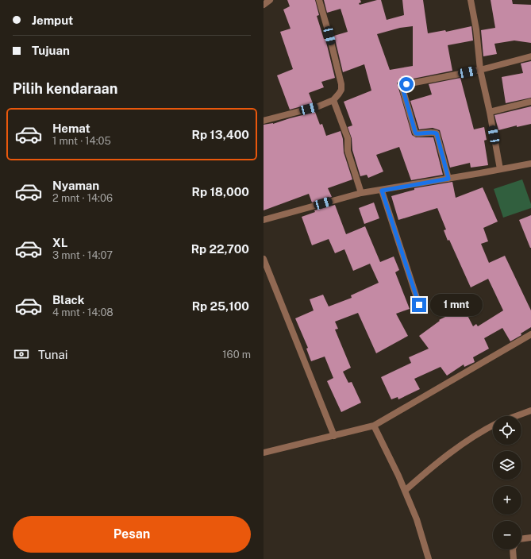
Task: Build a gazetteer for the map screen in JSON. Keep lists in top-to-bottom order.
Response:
{
  "page": {
    "banner": ["Jemput", "Tujuan"],
    "heading": "Pilih kendaraan",
    "list": [
      {
        "name": "Hemat",
        "note": "1 mnt · 14:05",
        "value": "Rp 13,400"
      },
      {
        "name": "Nyaman",
        "note": "2 mnt · 14:06",
        "value": "Rp 18,000"
      },
      {
        "name": "XL",
        "note": "3 mnt · 14:07",
        "value": "Rp 22,700"
      },
      {
        "name": "Black",
        "note": "4 mnt · 14:08",
        "value": "Rp 25,100"
      }
    ],
    "bubble": "1 mnt",
    "pay": ["Tunai", "160 m"],
    "map_buttons": ["+", "−"],
    "buttons": "Pesan"
  }
}
